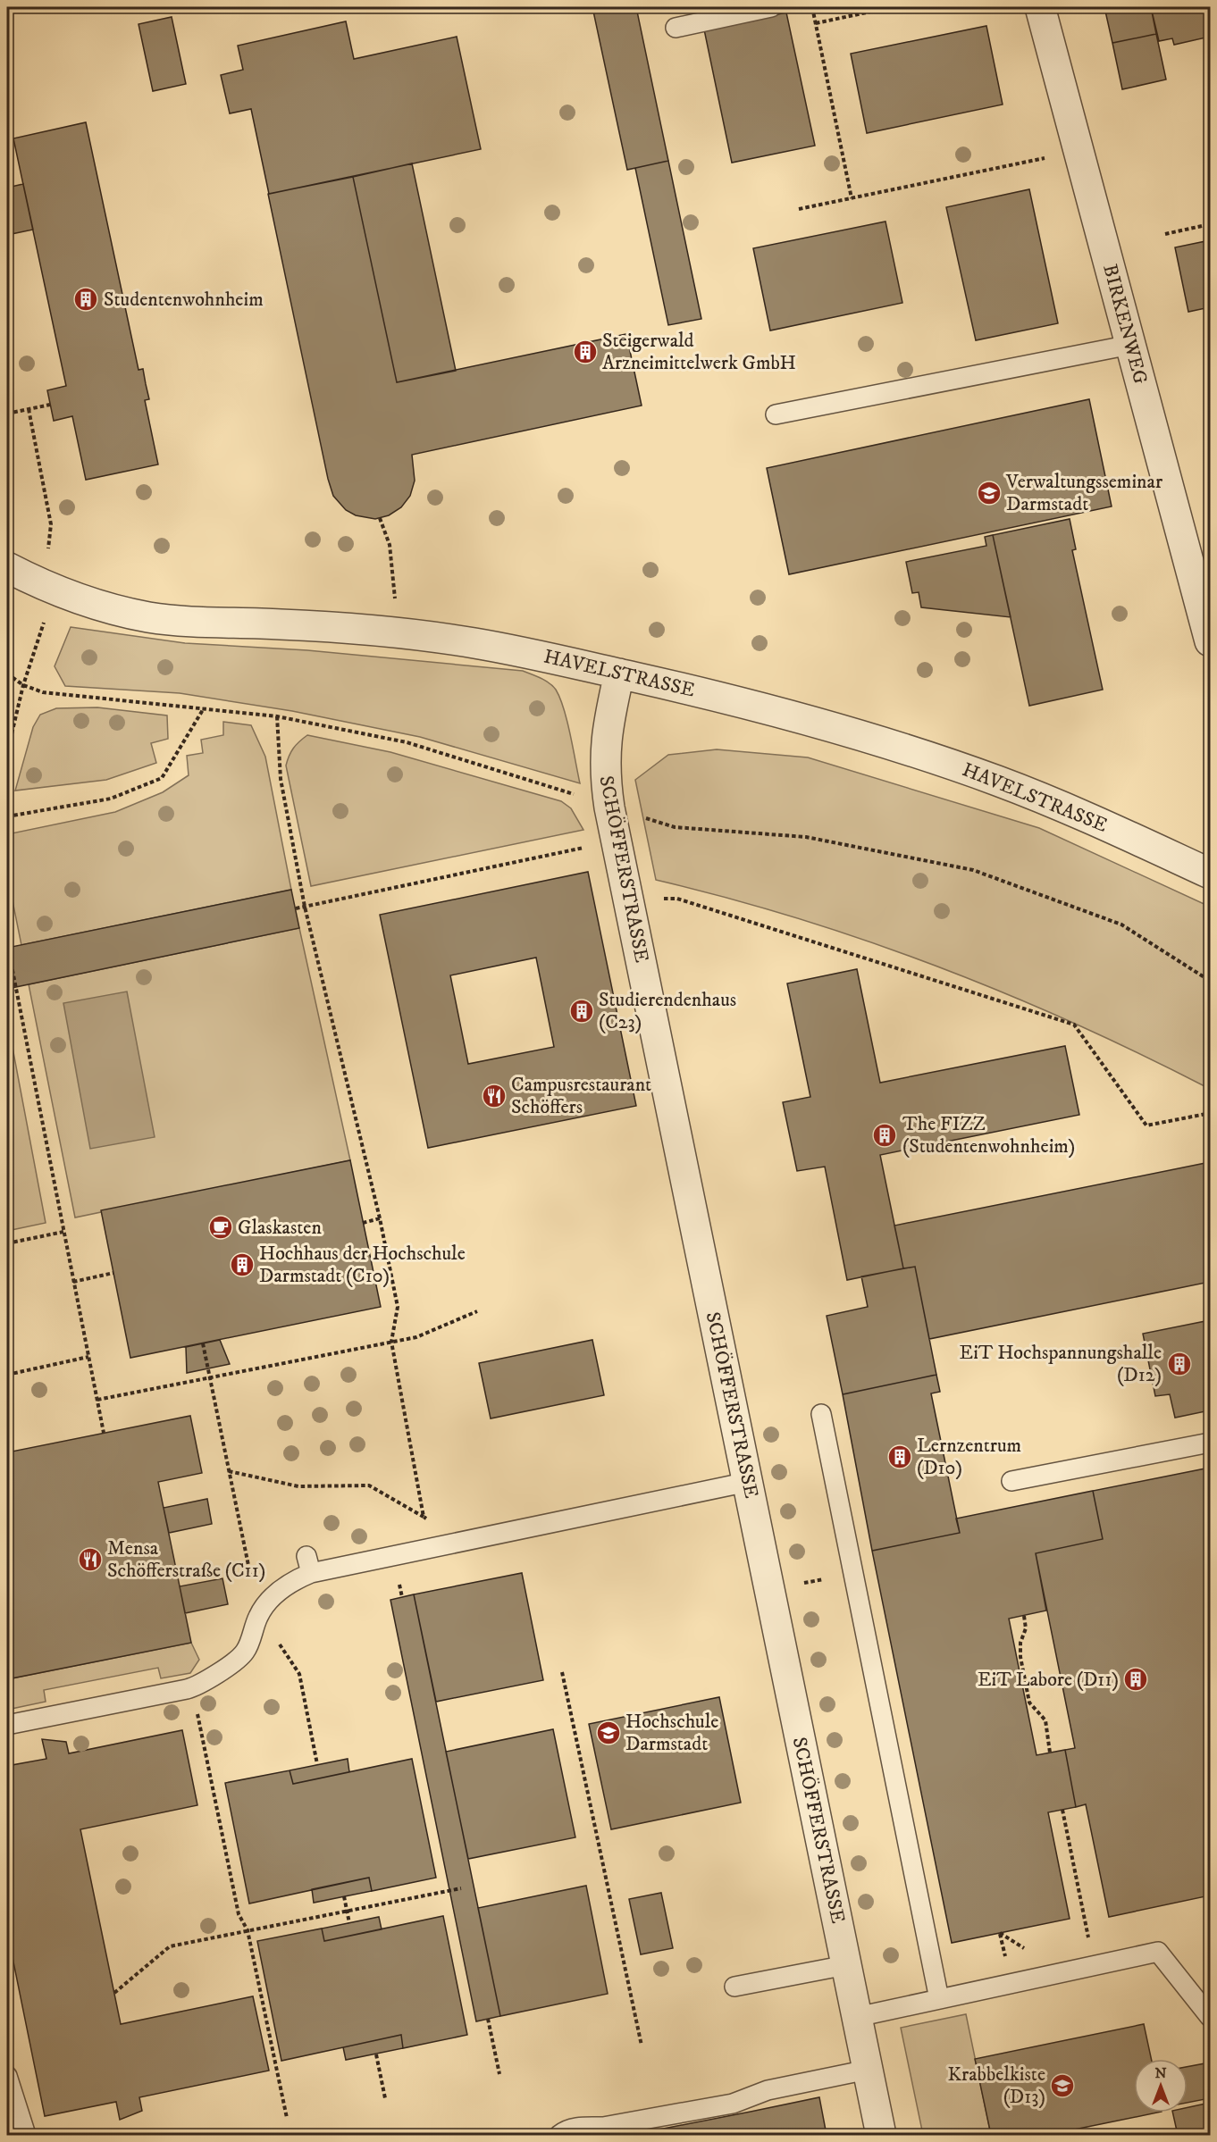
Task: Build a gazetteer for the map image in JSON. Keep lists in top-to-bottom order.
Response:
{
  "streets": {
    "street": ["BIRKENWEG", "HAVELSTRASSE", "SCHÖFFERSTRASSE"]
  },
  "crossings": [
    ["HAVELSTRASSE", "SCHÖFFERSTRASSE"]
  ],
  "places": {
    "building": [
      "Studentenwohnheim",
      "Steigerwald Arzneimittelwerk GmbH",
      "Studierendenhaus (C23)",
      "The FIZZ (Studentenwohnheim)",
      "Hochhaus der Hochschule Darmstadt (C10)",
      "EiT Hochspannungshalle (D12)",
      "Lernzentrum (D10)",
      "EiT Labore (D11)"
    ],
    "school or university": ["Verwaltungsseminar Darmstadt", "Hochschule Darmstadt", "Krabbelkiste (D13)"],
    "restaurant": ["Campusrestaurant Schöffers", "Mensa Schöfferstraße (C11)"],
    "cafe": ["Glaskasten"]
  },
  "north": "top"
}
